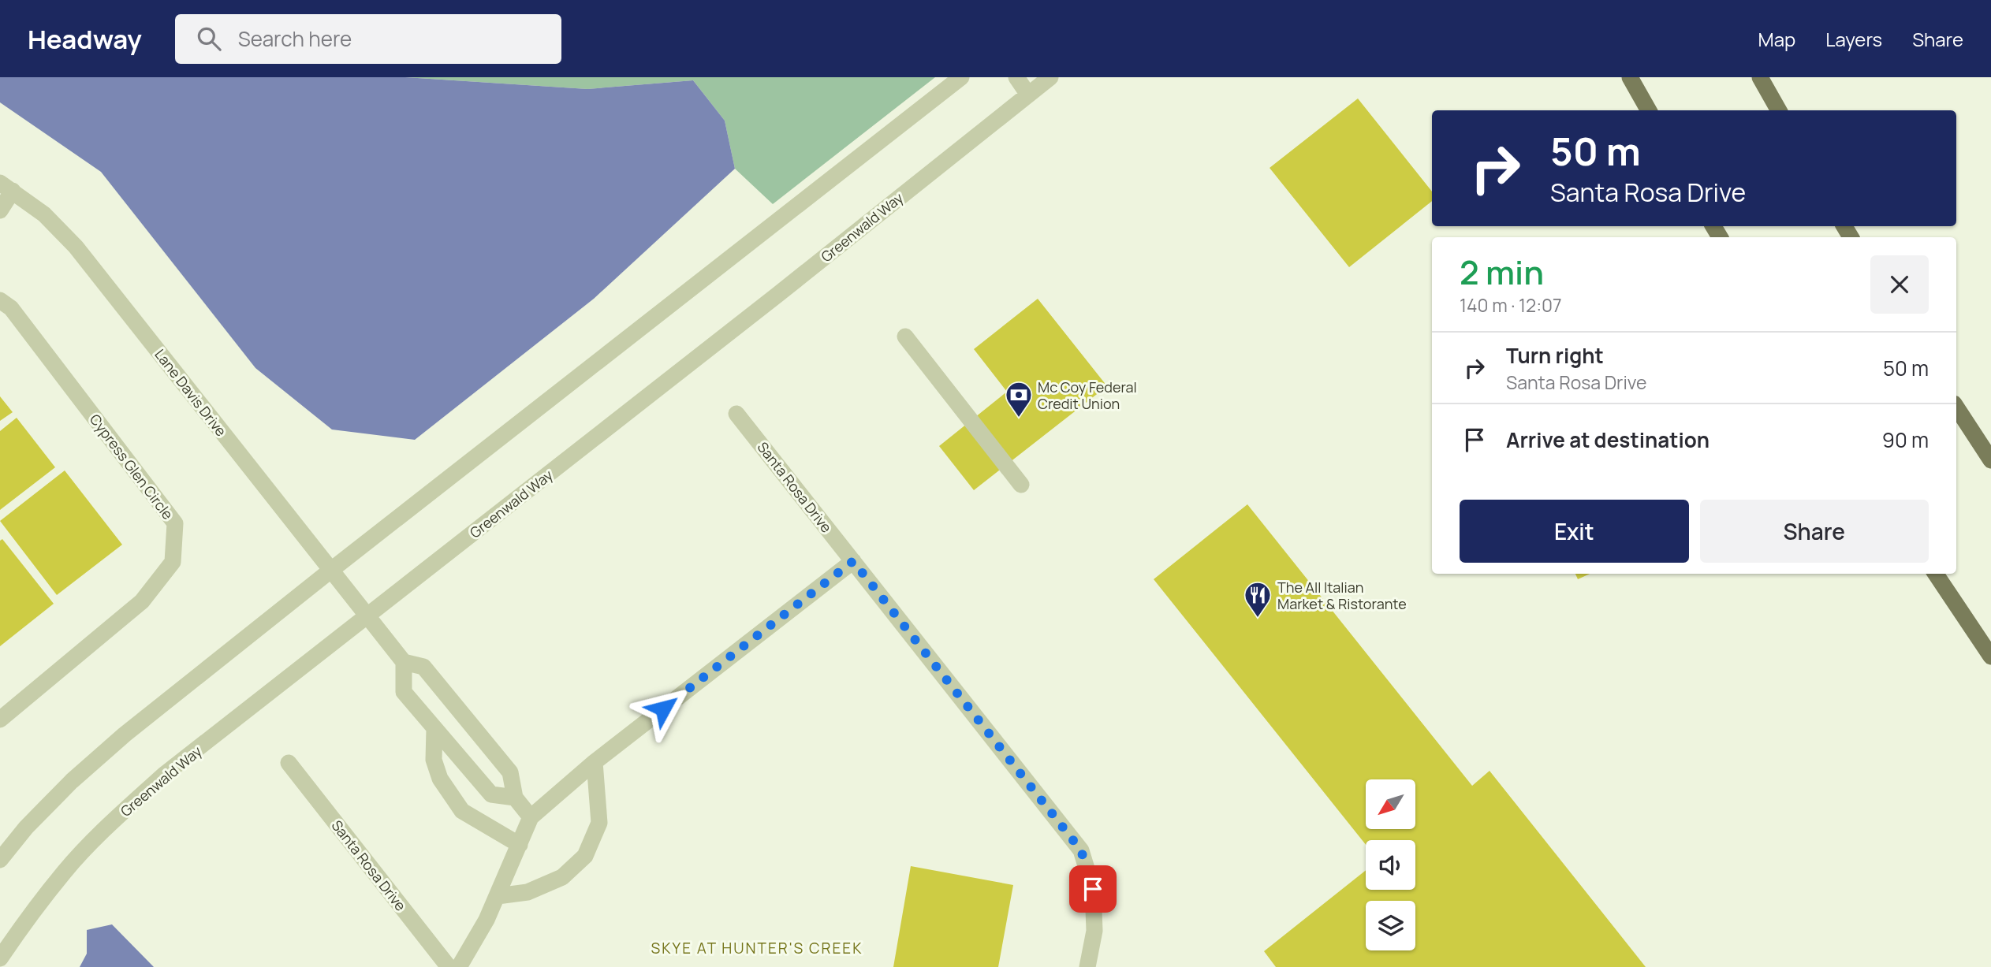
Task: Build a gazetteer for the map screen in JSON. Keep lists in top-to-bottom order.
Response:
{
  "streets": {
    "street": [
      "Greenwald Way",
      "Lane Davis Drive",
      "Cypress Glen Circle",
      "Santa Rosa Drive"
    ]
  },
  "crossings": [
    ["Greenwald Way", "Lane Davis Drive"]
  ],
  "districts": ["SKYE AT HUNTER'S CREEK"],
  "places": {
    "bank": ["Mc Coy Federal Credit Union"],
    "restaurant": ["The All Italian Market & Ristorante"]
  },
  "north": "bottom left",
  "page": {
    "header": "Headway",
    "search": "Search here",
    "nav": ["Map", "Layers", "Share"],
    "turn": ["50 m", "Santa Rosa Drive"],
    "heading": ["2 min", "140 m · 12:07"],
    "list": [
      {
        "name": "Turn right",
        "note": "Santa Rosa Drive",
        "value": "50 m"
      },
      {
        "name": "Arrive at destination",
        "value": "90 m"
      }
    ],
    "buttons": ["Exit", "Share"]
  }
}
